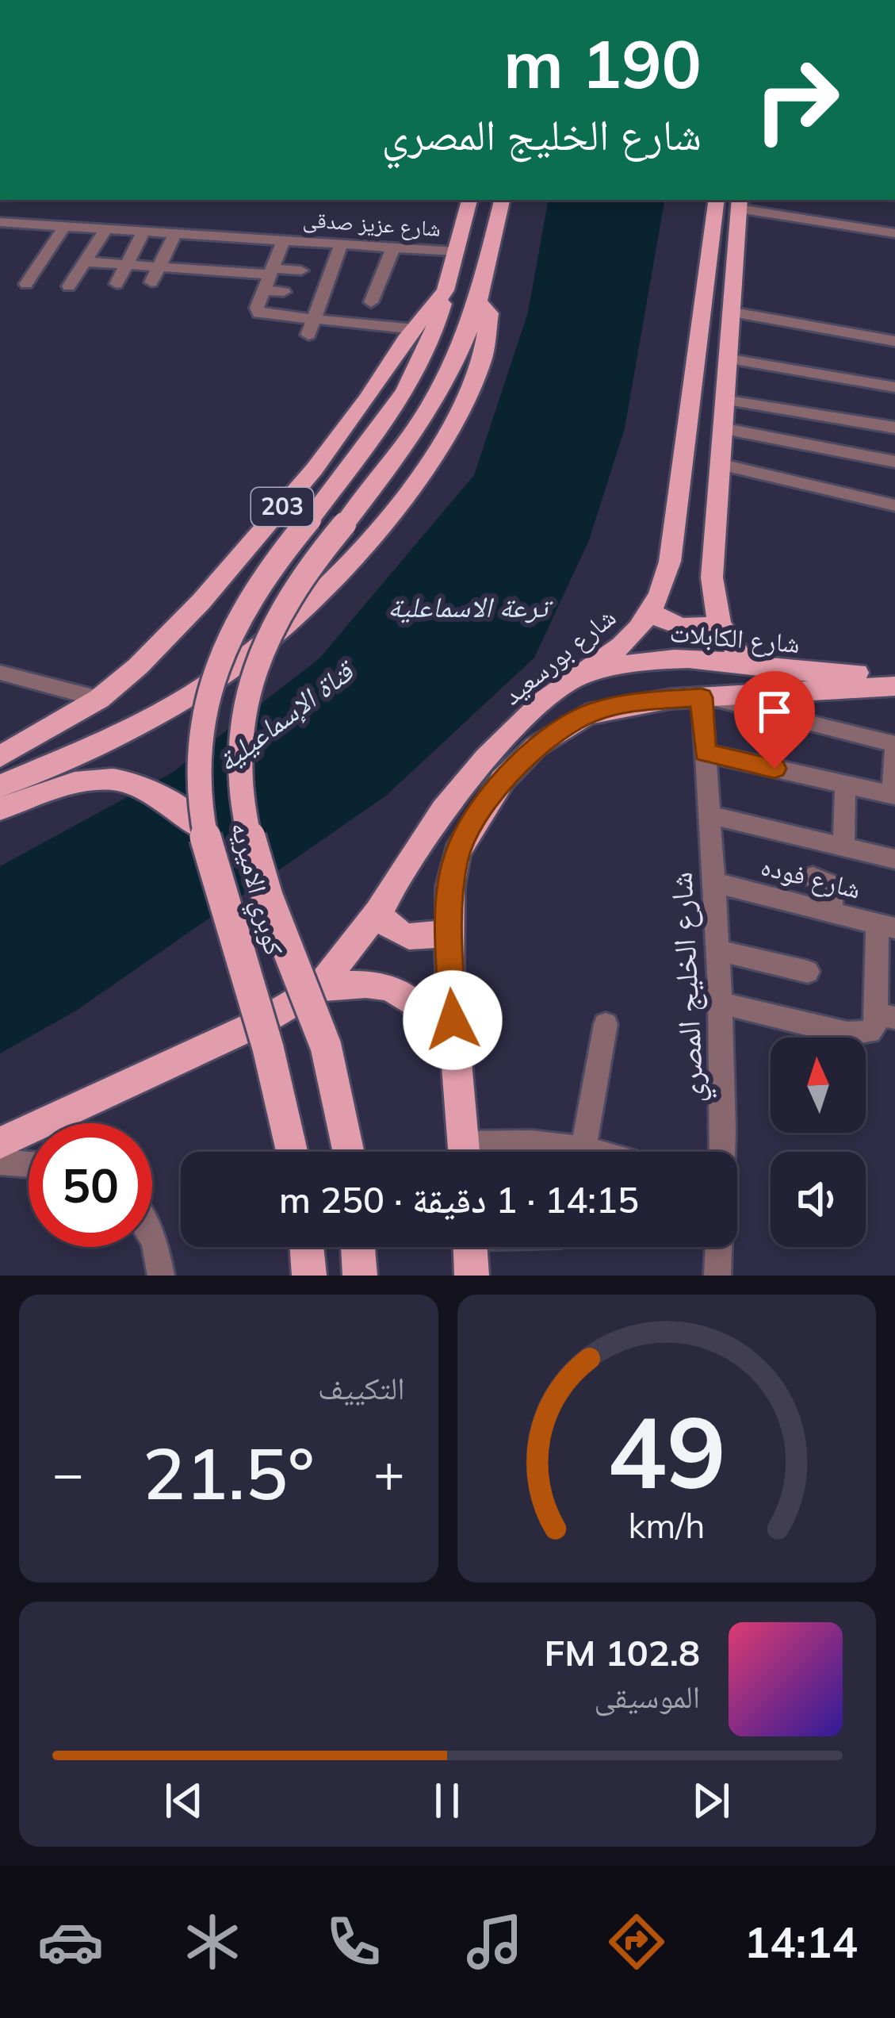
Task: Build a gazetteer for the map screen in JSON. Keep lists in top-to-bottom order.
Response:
{
  "streets": {
    "main road": [
      "203",
      "شارع الكابلات",
      "شارع بورسعيد",
      "كوبري الاميريه"
    ],
    "street": ["شارع عزيز صدقى", "شارع فوده", "شارع الخليج المصري"]
  },
  "crossings": [
    ["شارع عزيز صدقى", "203"],
    ["203", "كوبري الاميريه"],
    ["شارع الكابلات", "شارع بورسعيد"],
    ["شارع الكابلات", "شارع الخليج المصري"],
    ["شارع فوده", "شارع الخليج المصري"]
  ],
  "water": ["ترعة الاسماعلية", "قناة الإسماعيلية"],
  "north": "top",
  "page": {
    "turn": ["190 m", "شارع الخليج المصري"],
    "limit": "50",
    "trip": "14:15 · 1 دقيقة · 250 m",
    "tile": "التكييف",
    "heat": ["−", "21.5°", "+"],
    "song": ["102.8 FM", "الموسيقى"],
    "tabs": "14:14",
    "gauge": ["49", "km/h"]
  }
}
